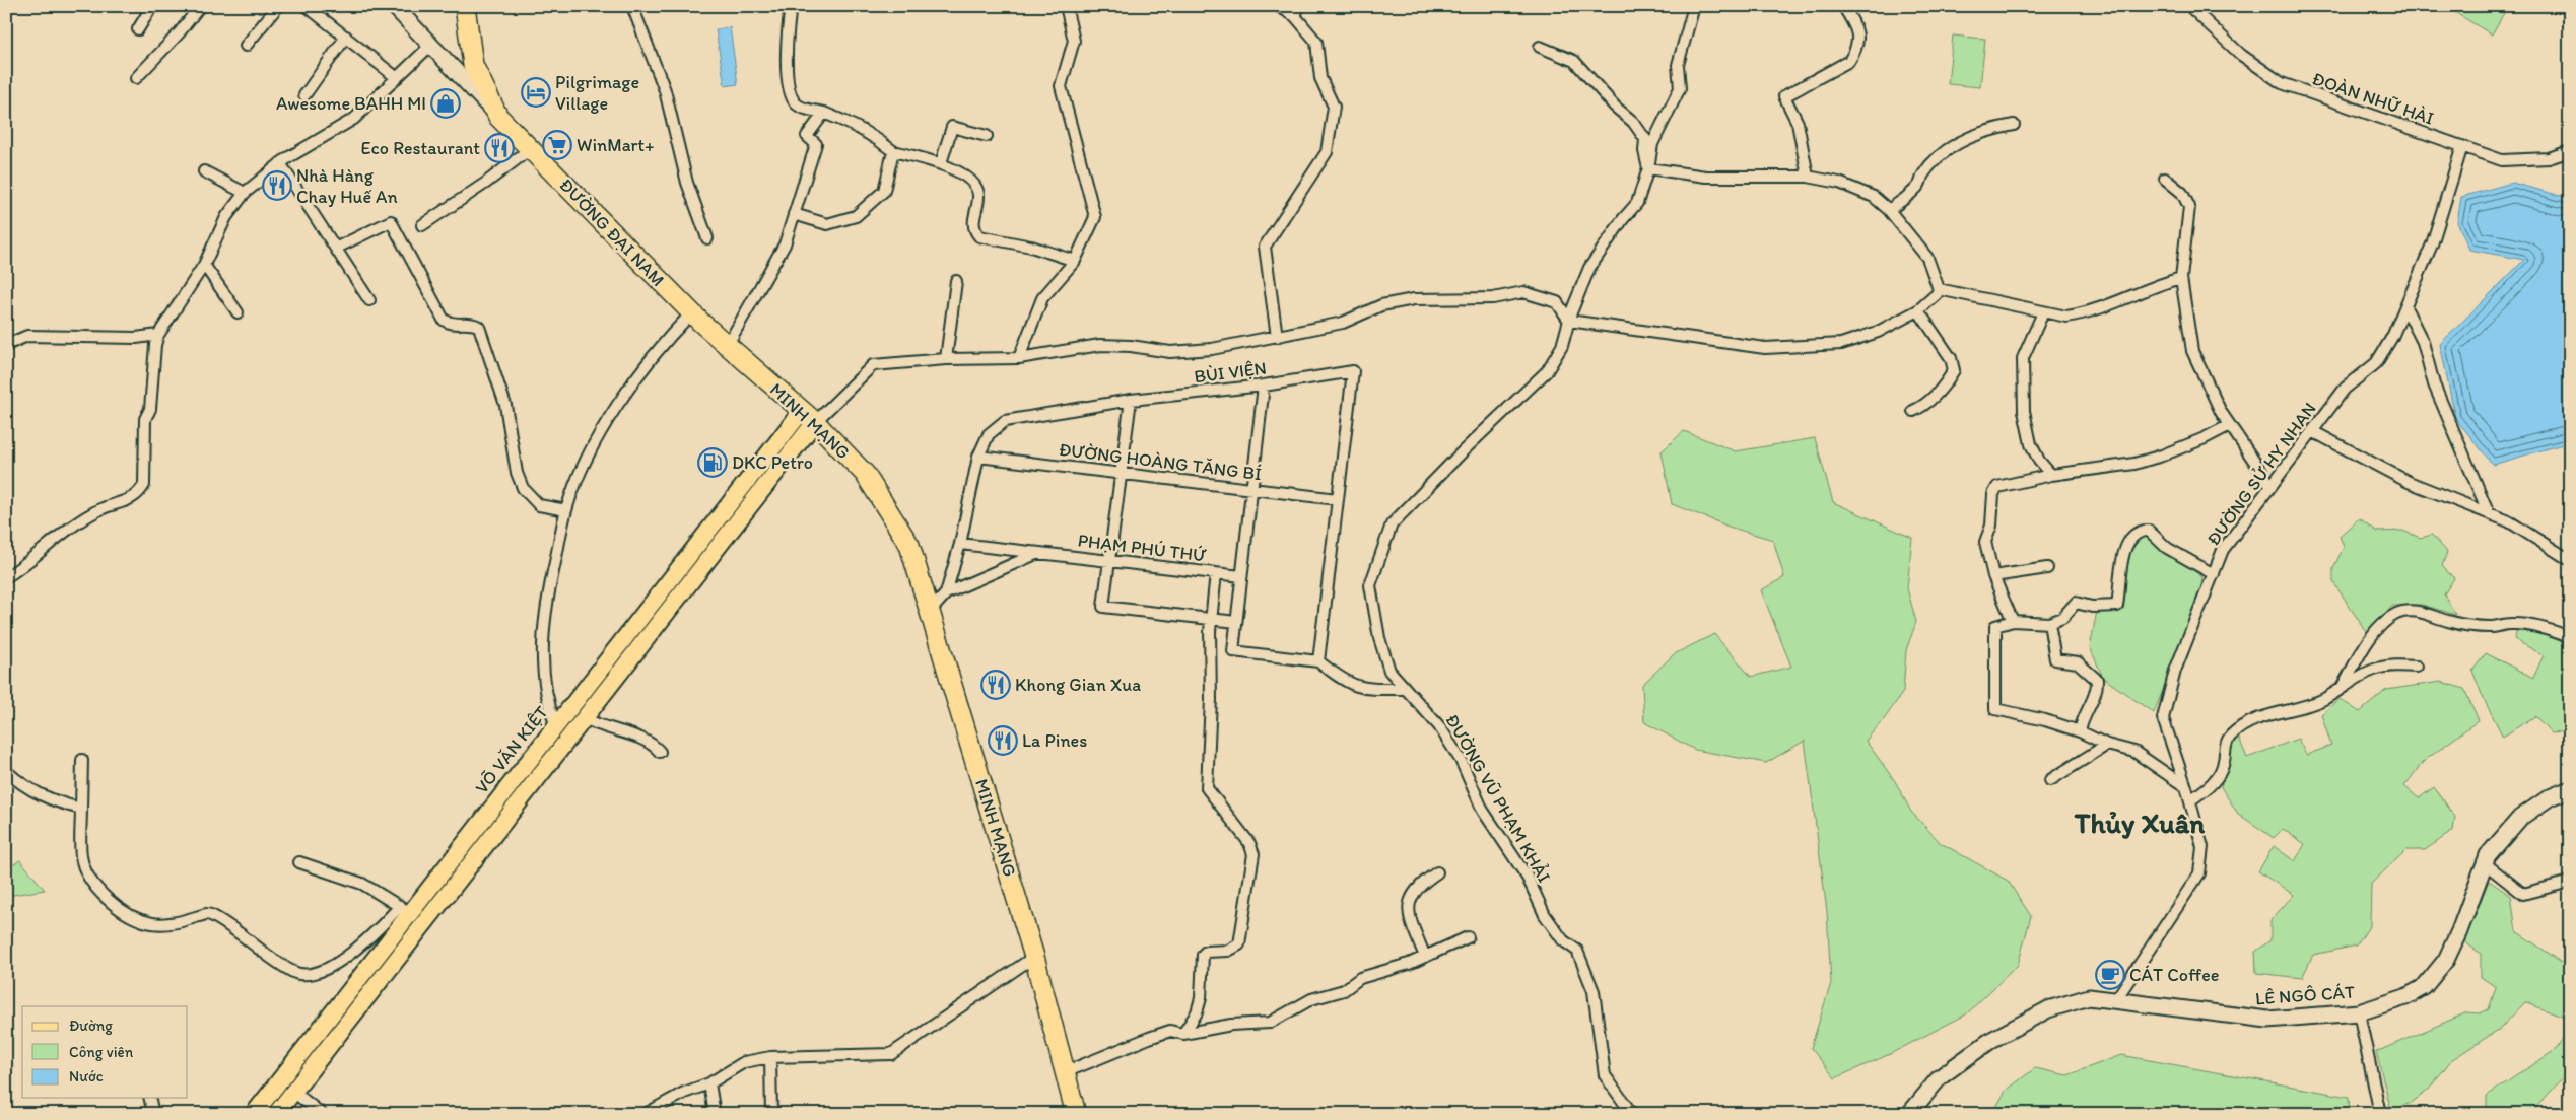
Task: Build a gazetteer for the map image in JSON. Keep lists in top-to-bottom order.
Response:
{
  "streets": {
    "highway": ["ĐƯỜNG ĐẠI NAM", "MINH MẠNG"],
    "main road": ["VÕ VĂN KIỆT"],
    "street": [
      "ĐOÀN NHỮ HÀI",
      "BÙI VIỆN",
      "ĐƯỜNG HOÀNG TĂNG BÍ",
      "ĐƯỜNG SỬ HY NHAN",
      "PHẠM PHÚ THỨ",
      "ĐƯỜNG VŨ PHẠM KHẢI",
      "LÊ NGÔ CÁT"
    ]
  },
  "crossings": [
    ["ĐOÀN NHỮ HÀI", "ĐƯỜNG SỬ HY NHAN"],
    ["ĐƯỜNG ĐẠI NAM", "MINH MẠNG"],
    ["BÙI VIỆN", "ĐƯỜNG HOÀNG TĂNG BÍ"],
    ["BÙI VIỆN", "PHẠM PHÚ THỨ"],
    ["MINH MẠNG", "VÕ VĂN KIỆT"],
    ["ĐƯỜNG SỬ HY NHAN", "LÊ NGÔ CÁT"]
  ],
  "districts": ["Thủy Xuân"],
  "places": {
    "hotel": ["Pilgrimage Village"],
    "shop": ["Awesome BAHH MI"],
    "supermarket": ["WinMart+"],
    "restaurant": [
      "Eco Restaurant",
      "Nhà Hàng Chay Huế An",
      "Khong Gian Xua",
      "La Pines"
    ],
    "fuel station": ["DKC Petro"],
    "cafe": ["CÁT Coffee"]
  },
  "legend": ["Đường", "Công viên", "Nước"]
}
